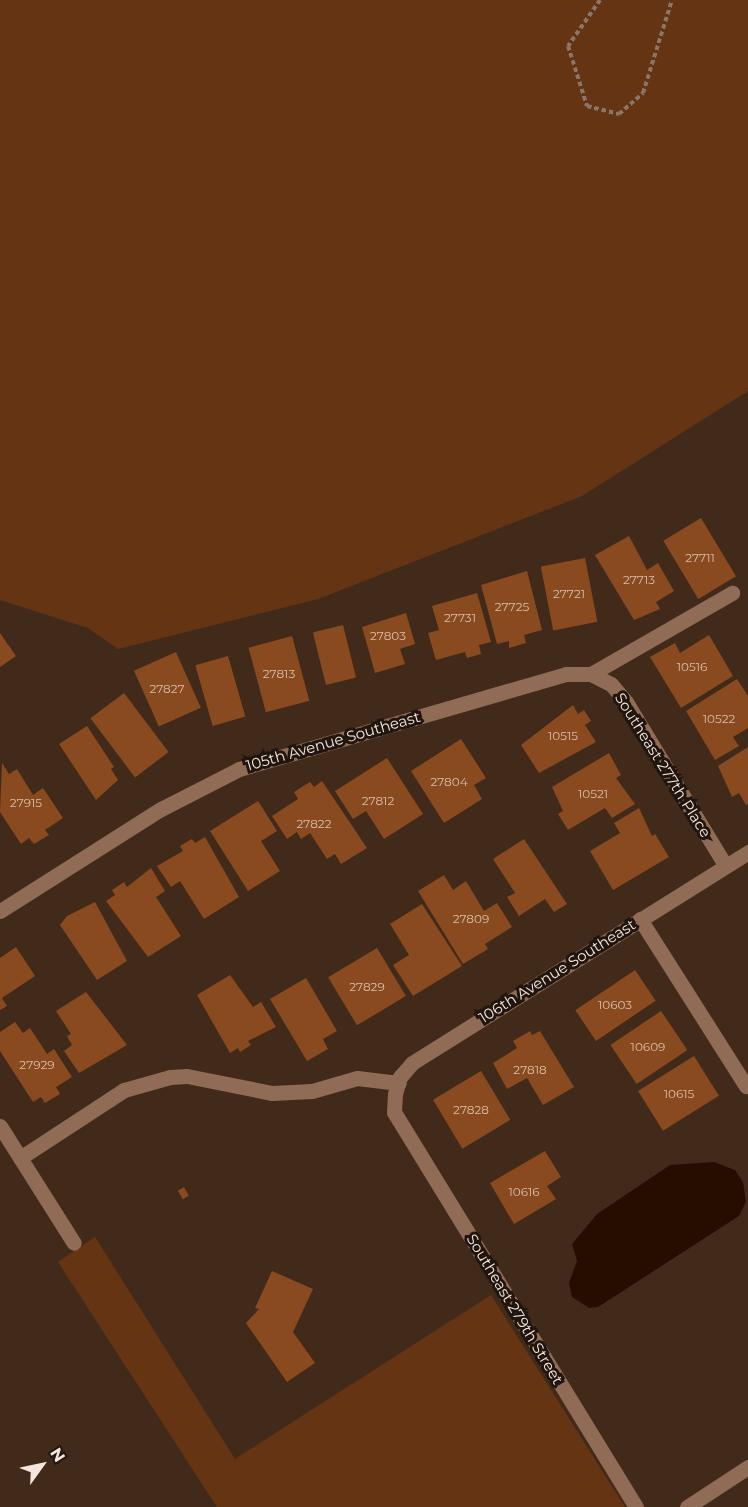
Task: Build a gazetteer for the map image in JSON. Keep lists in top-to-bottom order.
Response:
{
  "streets": {
    "street": [
      "105th Avenue Southeast",
      "Southeast 277th Place",
      "106th Avenue Southeast",
      "Southeast 279th Street"
    ]
  },
  "crossings": [
    ["105th Avenue Southeast", "Southeast 277th Place"],
    ["Southeast 277th Place", "106th Avenue Southeast"],
    ["106th Avenue Southeast", "Southeast 279th Street"]
  ],
  "house_numbers": [
    "27711",
    "27713",
    "27721",
    "27725",
    "27731",
    "27803",
    "10516",
    "27813",
    "27827",
    "10522",
    "10515",
    "27804",
    "10521",
    "27812",
    "27915",
    "27822",
    "27809",
    "27829",
    "10603",
    "10609",
    "27929",
    "27818",
    "10615",
    "27828",
    "10616"
  ],
  "north": "top right"
}
